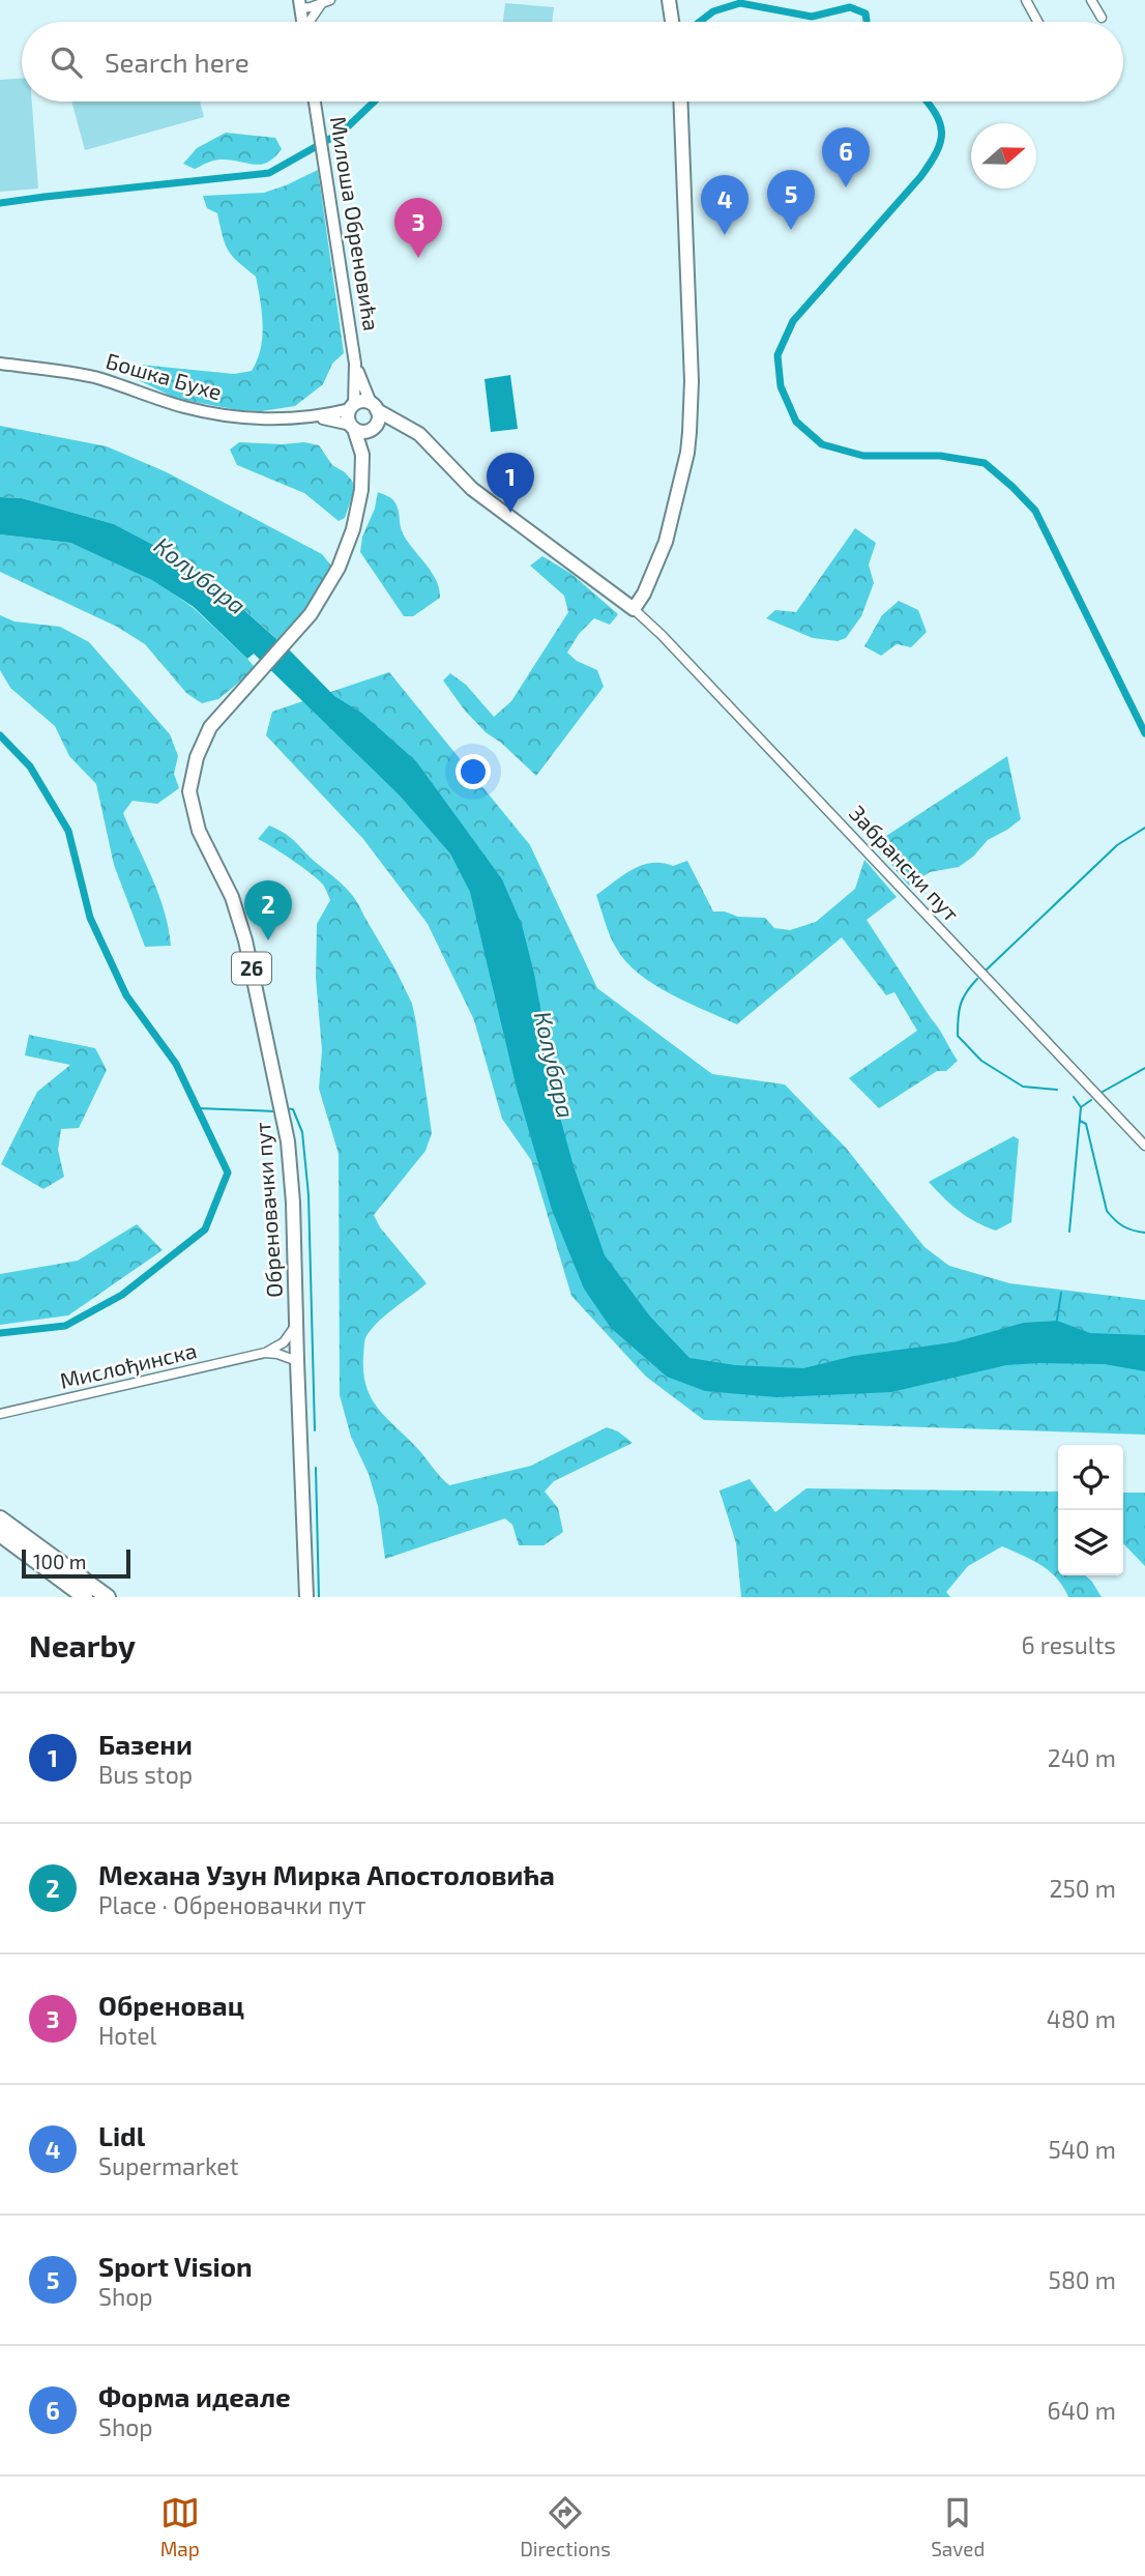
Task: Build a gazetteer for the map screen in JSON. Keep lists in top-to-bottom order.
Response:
{
  "streets": {
    "main road": ["26", "Обреновачки пут"],
    "street": [
      "Милоша Обреновића",
      "Бошка Бухе",
      "Забрански пут",
      "Мислођинска"
    ]
  },
  "crossings": [
    ["Милоша Обреновића", "Бошка Бухе"],
    ["Милоша Обреновића", "26"],
    ["Бошка Бухе", "26"],
    ["26", "Обреновачки пут"],
    ["Обреновачки пут", "Мислођинска"]
  ],
  "water": ["Колубара"],
  "scale_bar": "100 m",
  "north": "right",
  "page": {
    "search": "Search here",
    "pins": [
      "6",
      "5",
      "4",
      "3",
      "1",
      "2"
    ],
    "scale": "100 m",
    "heading": ["Nearby", "6 results"],
    "list": [
      {
        "mark": "1",
        "name": "Базени",
        "note": "Bus stop",
        "value": "240 m"
      },
      {
        "mark": "2",
        "name": "Механа Узун Мирка Апостоловића",
        "note": "Place · Обреновачки пут",
        "value": "250 m"
      },
      {
        "mark": "3",
        "name": "Обреновац",
        "note": "Hotel",
        "value": "480 m"
      },
      {
        "mark": "4",
        "name": "Lidl",
        "note": "Supermarket",
        "value": "540 m"
      },
      {
        "mark": "5",
        "name": "Sport Vision",
        "note": "Shop",
        "value": "580 m"
      },
      {
        "mark": "6",
        "name": "Форма идеале",
        "note": "Shop",
        "value": "640 m"
      }
    ],
    "nav": ["Map", "Directions", "Saved"]
  }
}
